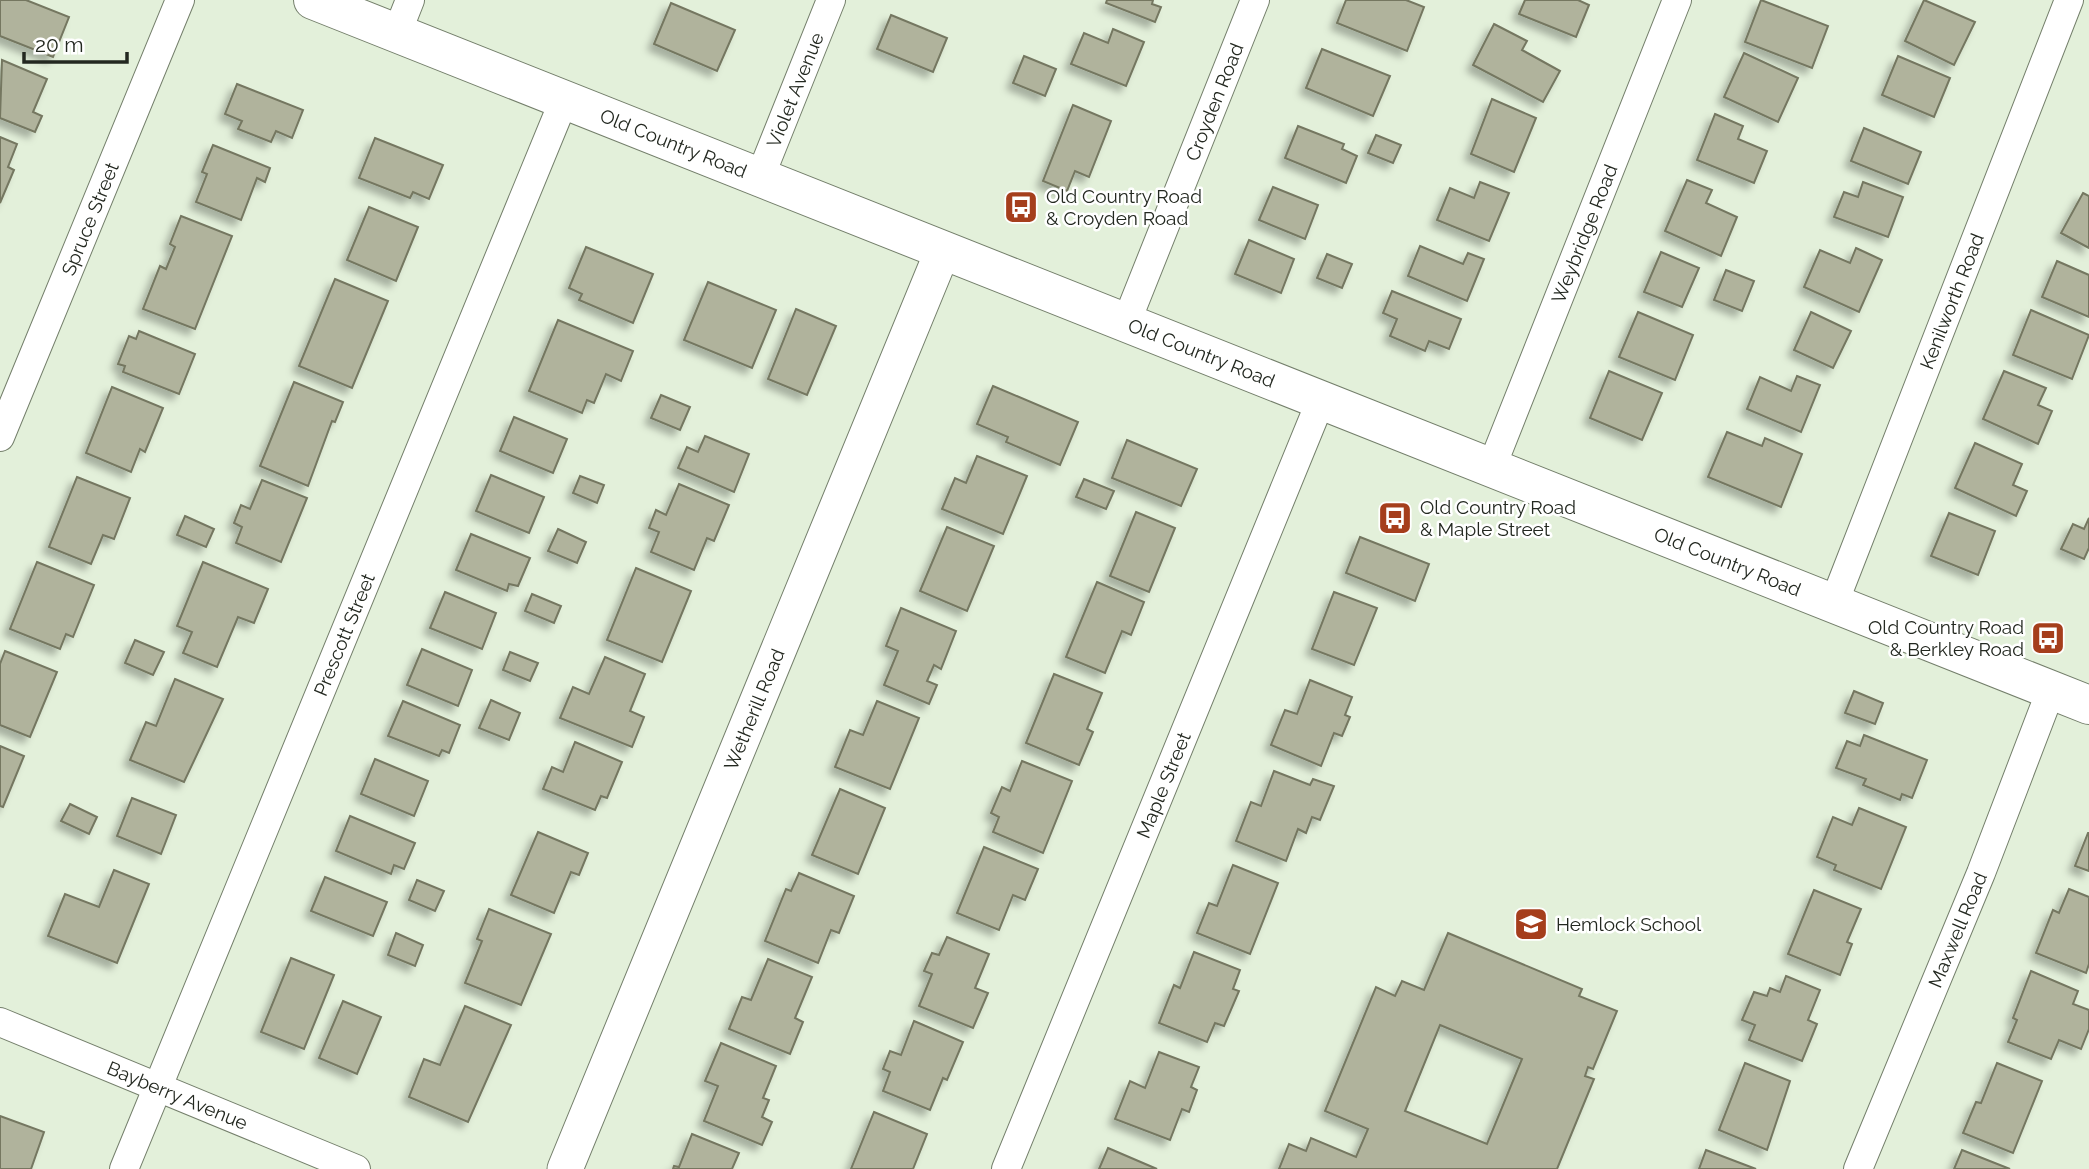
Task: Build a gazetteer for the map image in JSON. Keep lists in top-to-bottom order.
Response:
{
  "streets": {
    "main road": ["Old Country Road"],
    "street": [
      "Violet Avenue",
      "Croyden Road",
      "Spruce Street",
      "Weybridge Road",
      "Kenilworth Road",
      "Prescott Street",
      "Wetherill Road",
      "Maple Street",
      "Maxwell Road",
      "Bayberry Avenue"
    ]
  },
  "crossings": [
    ["Violet Avenue", "Old Country Road"],
    ["Croyden Road", "Old Country Road"],
    ["Old Country Road", "Weybridge Road"],
    ["Old Country Road", "Kenilworth Road"],
    ["Old Country Road", "Prescott Street"],
    ["Old Country Road", "Wetherill Road"],
    ["Old Country Road", "Maple Street"],
    ["Old Country Road", "Maxwell Road"],
    ["Prescott Street", "Bayberry Avenue"]
  ],
  "places": {
    "bus stop": ["Old Country Road & Croyden Road", "Old Country Road & Maple Street", "Old Country Road & Berkley Road"],
    "school or university": ["Hemlock School"]
  },
  "scale_bar": "20 m"
}
